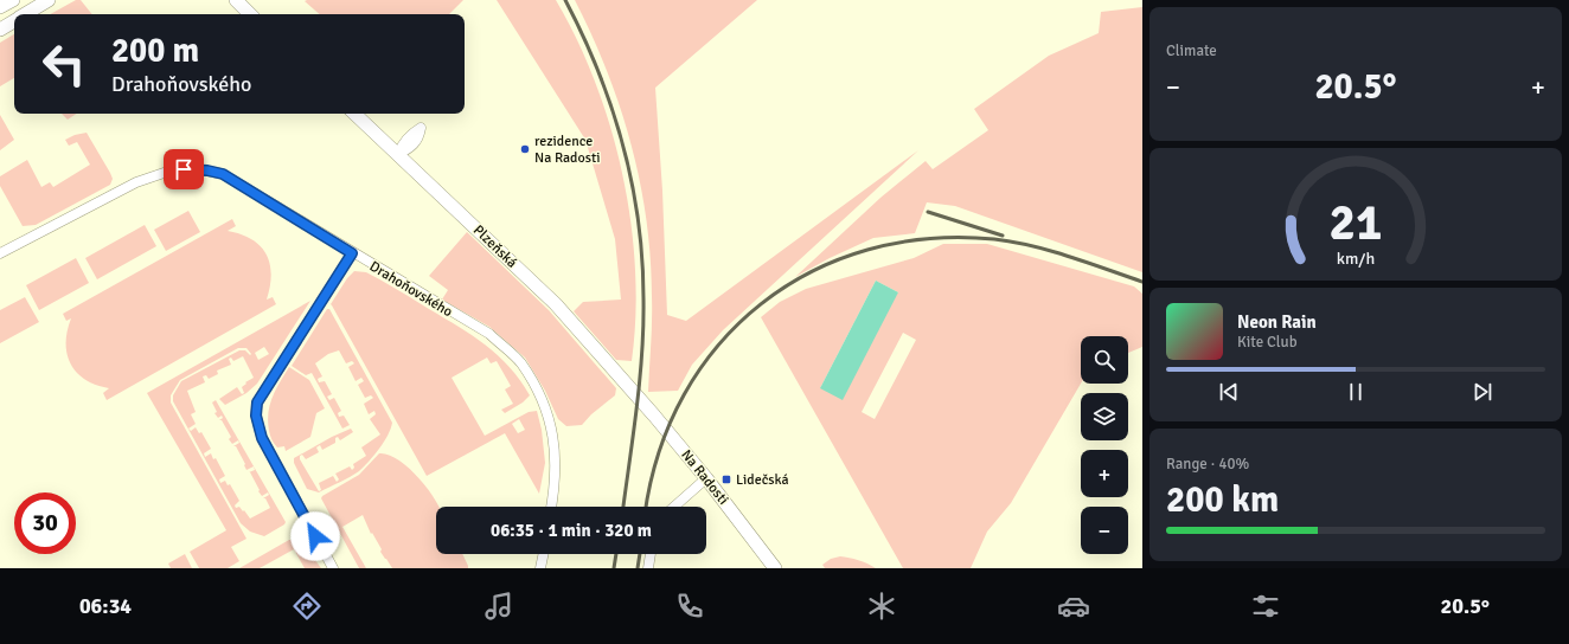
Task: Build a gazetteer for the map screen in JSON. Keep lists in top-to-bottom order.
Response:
{
  "streets": {
    "main road": ["Plzeňská", "Na Radosti"],
    "street": ["Drahoňovského"]
  },
  "crossings": [
    ["Plzeňská", "Na Radosti"]
  ],
  "places": {
    "other": ["rezidence Na Radosti"],
    "transit": ["Lidečská"]
  },
  "page": {
    "tile": [
      "Climate",
      ["Range · 40%", "200 km"]
    ],
    "turn": ["200 m", "Drahoňovského"],
    "heat": ["−", "20.5°", "+"],
    "song": ["Neon Rain", "Kite Club"],
    "map_buttons": ["+", "−"],
    "limit": "30",
    "trip": "06:35 · 1 min · 320 m",
    "tabs": ["06:34", "20.5°"],
    "gauge": ["21", "km/h"]
  }
}
